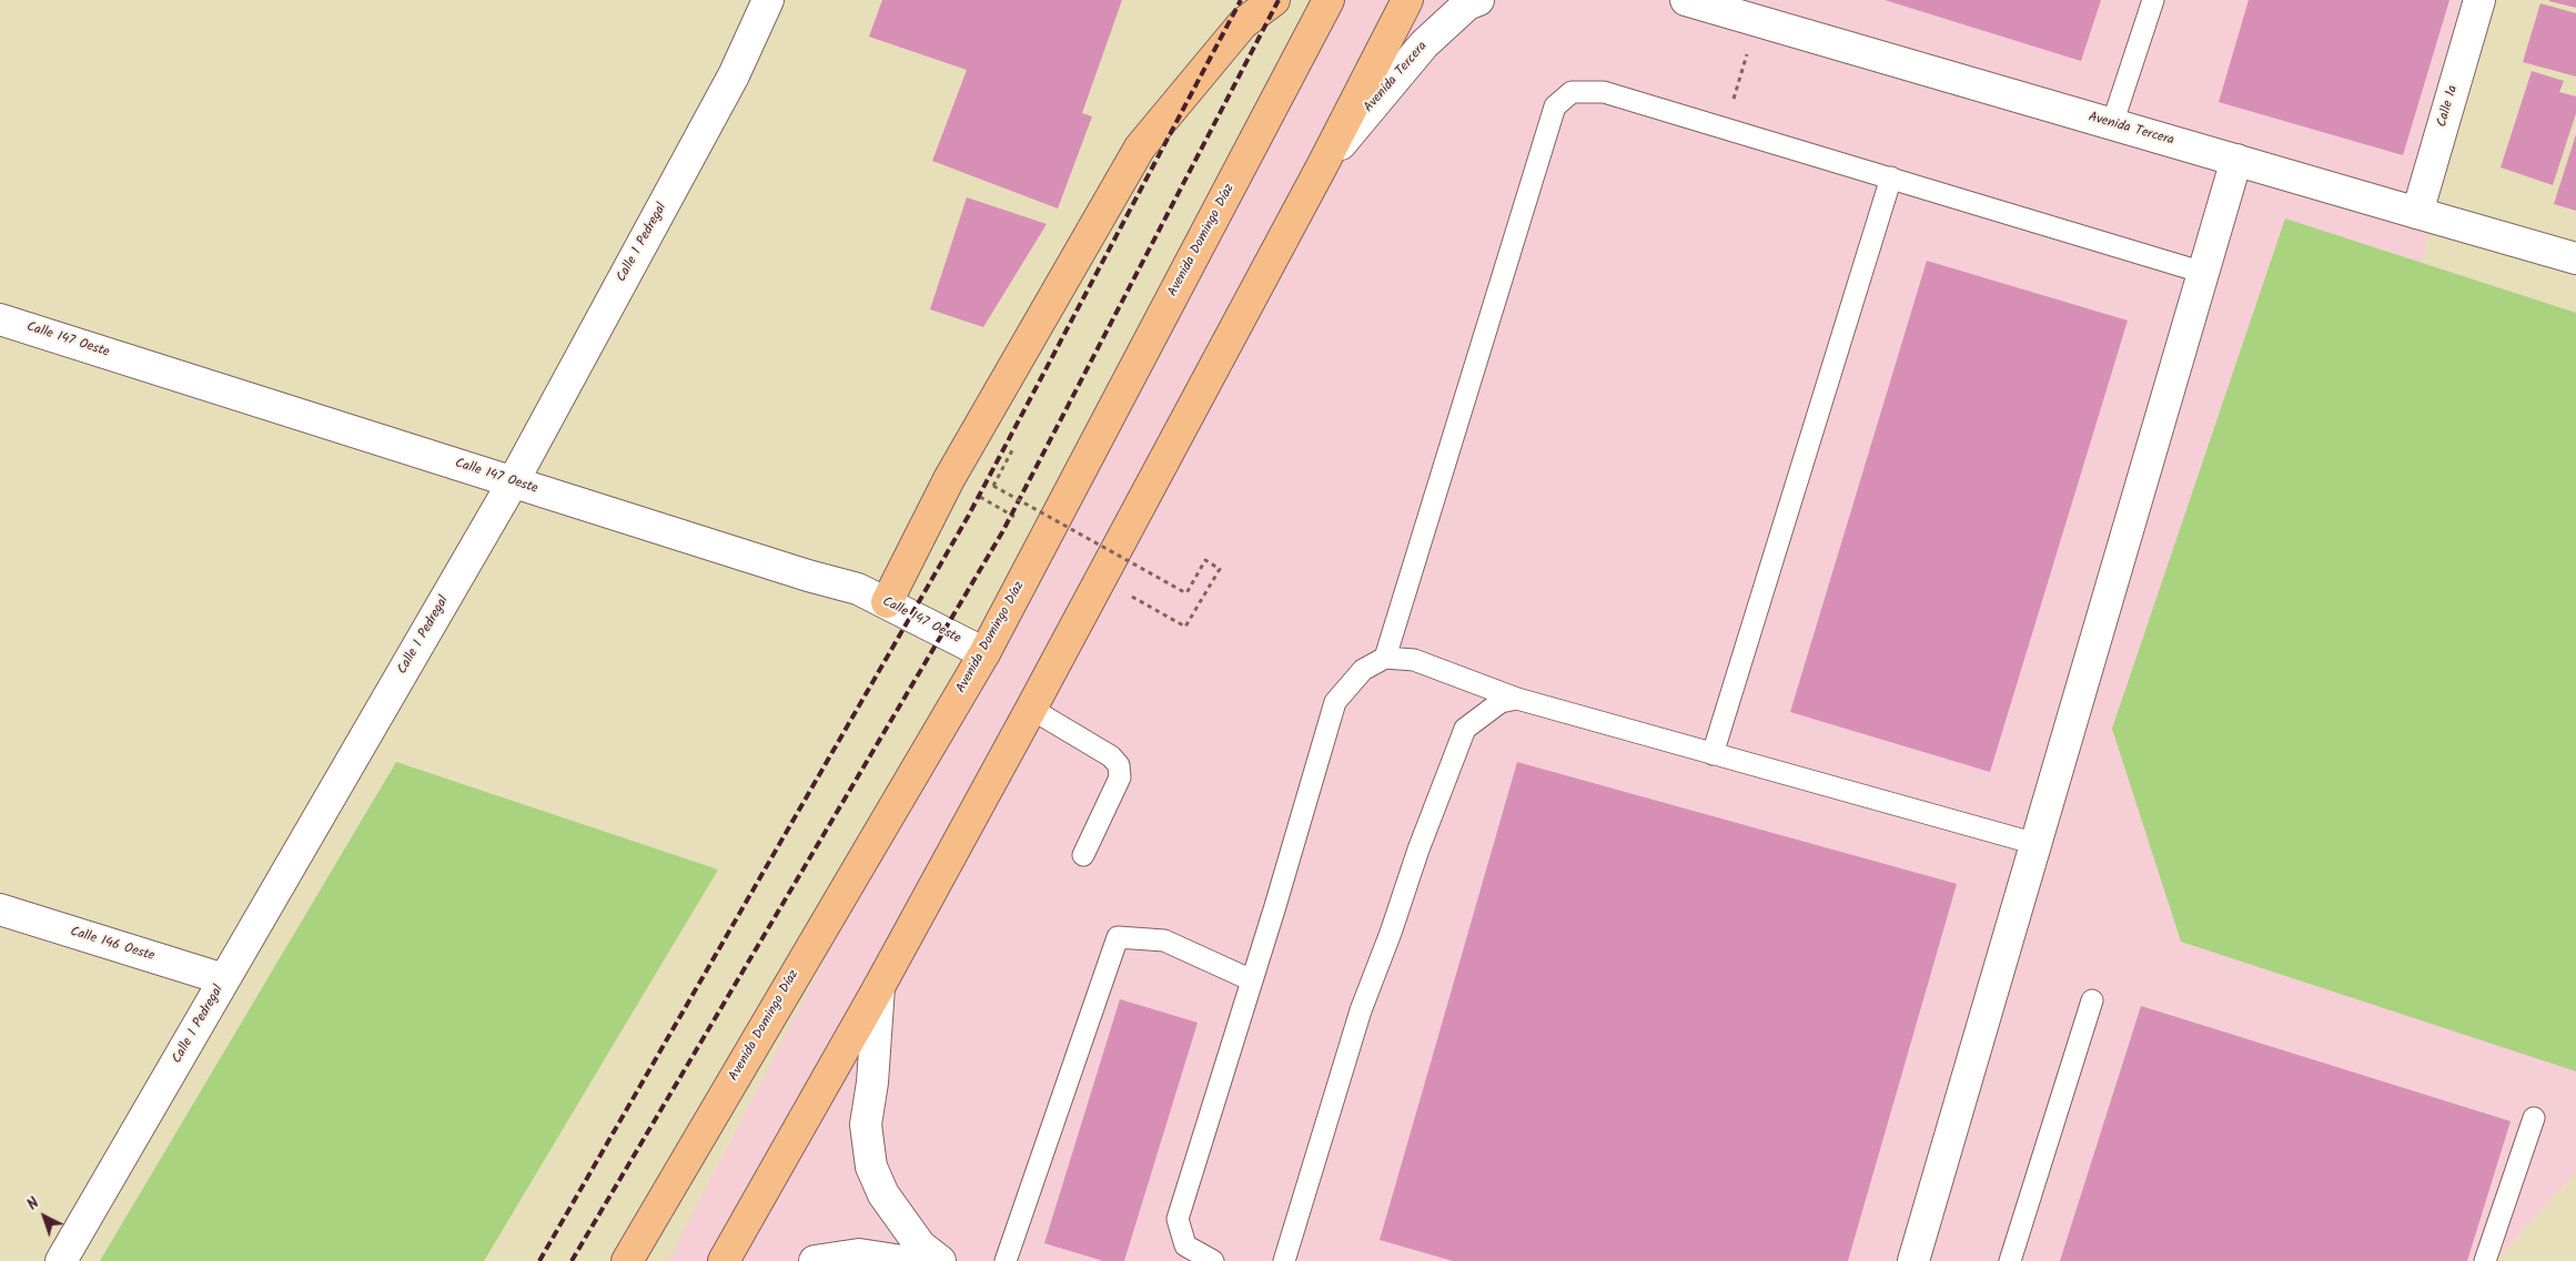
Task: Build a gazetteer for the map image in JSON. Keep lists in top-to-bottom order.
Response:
{
  "streets": {
    "main road": ["Avenida Domingo Díaz"],
    "street": [
      "Avenida Tercera",
      "Calle 1a",
      "Calle 1 Pedregal",
      "Calle 147 Oeste",
      "Calle 146 Oeste"
    ]
  },
  "crossings": [
    ["Avenida Tercera", "Calle 1a"],
    ["Avenida Domingo Díaz", "Calle 147 Oeste"],
    ["Calle 1 Pedregal", "Calle 147 Oeste"],
    ["Calle 1 Pedregal", "Calle 146 Oeste"]
  ],
  "north": "top left"
}
